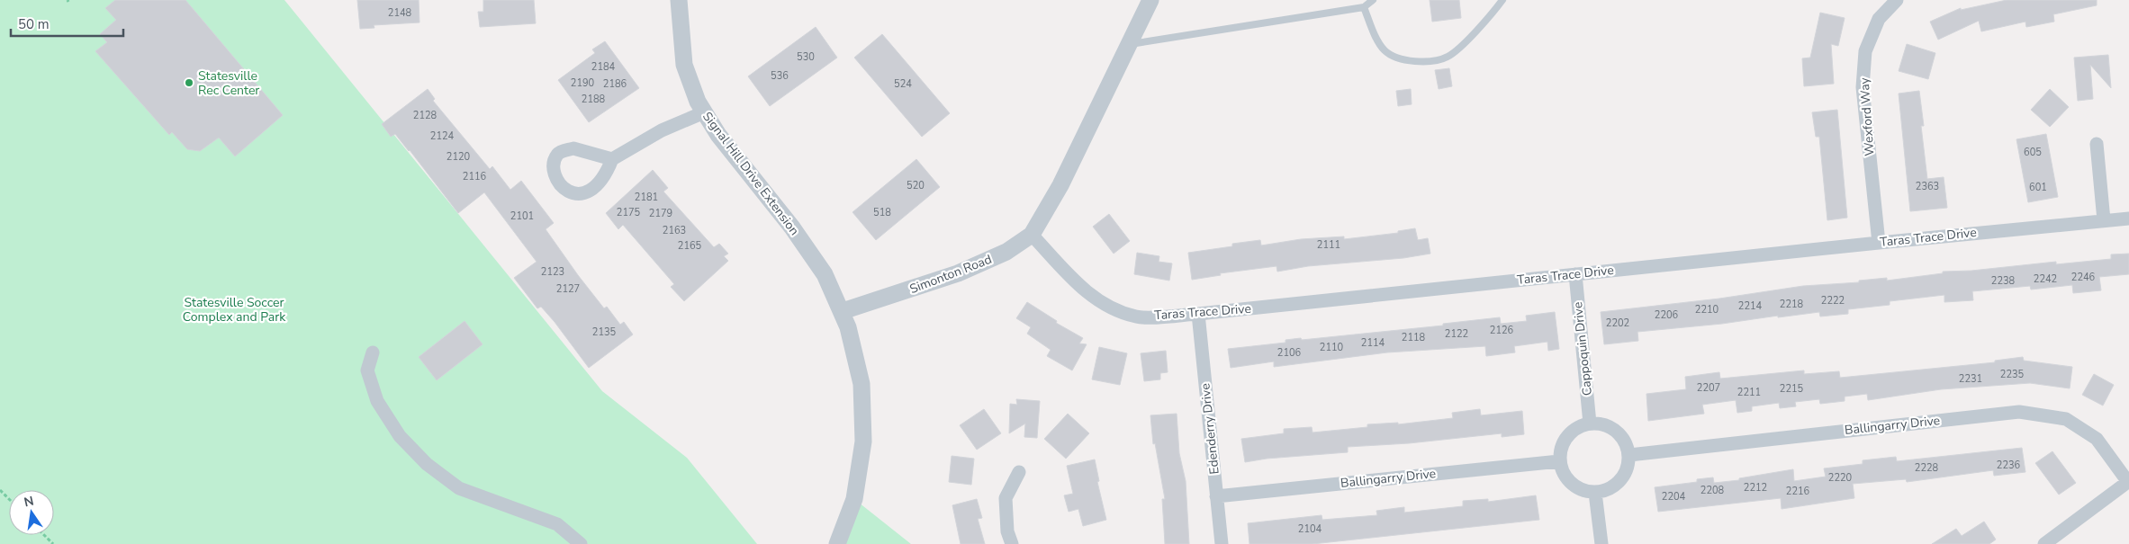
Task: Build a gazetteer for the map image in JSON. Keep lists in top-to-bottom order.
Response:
{
  "streets": {
    "street": [
      "Wexford Way",
      "Signal Hill Drive Extension",
      "Taras Trace Drive",
      "Simonton Road",
      "Cappoquin Drive",
      "Ballingarry Drive",
      "Edenderry Drive"
    ]
  },
  "crossings": [
    ["Wexford Way", "Taras Trace Drive"],
    ["Signal Hill Drive Extension", "Simonton Road"],
    ["Taras Trace Drive", "Simonton Road"],
    ["Taras Trace Drive", "Cappoquin Drive"],
    ["Taras Trace Drive", "Edenderry Drive"],
    ["Cappoquin Drive", "Ballingarry Drive"],
    ["Ballingarry Drive", "Edenderry Drive"]
  ],
  "parks": ["Statesville Soccer Complex and Park"],
  "places": ["Statesville Rec Center"],
  "house_numbers": [
    "2148",
    "530",
    "2184",
    "536",
    "2190",
    "2186",
    "524",
    "2188",
    "2128",
    "2124",
    "605",
    "2120",
    "2116",
    "520",
    "2363",
    "601",
    "2181",
    "2175",
    "518",
    "2179",
    "2101",
    "2163",
    "2111",
    "2165",
    "2123",
    "2246",
    "2242",
    "2238",
    "2127",
    "2222",
    "2218",
    "2214",
    "2210",
    "2206",
    "2202",
    "2126",
    "2135",
    "2122",
    "2118",
    "2114",
    "2110",
    "2106",
    "2235",
    "2231",
    "2207",
    "2215",
    "2211",
    "2236",
    "2228",
    "2220",
    "2212",
    "2208",
    "2216",
    "2204",
    "2104"
  ],
  "scale_bar": "50 m",
  "north": "top"
}
